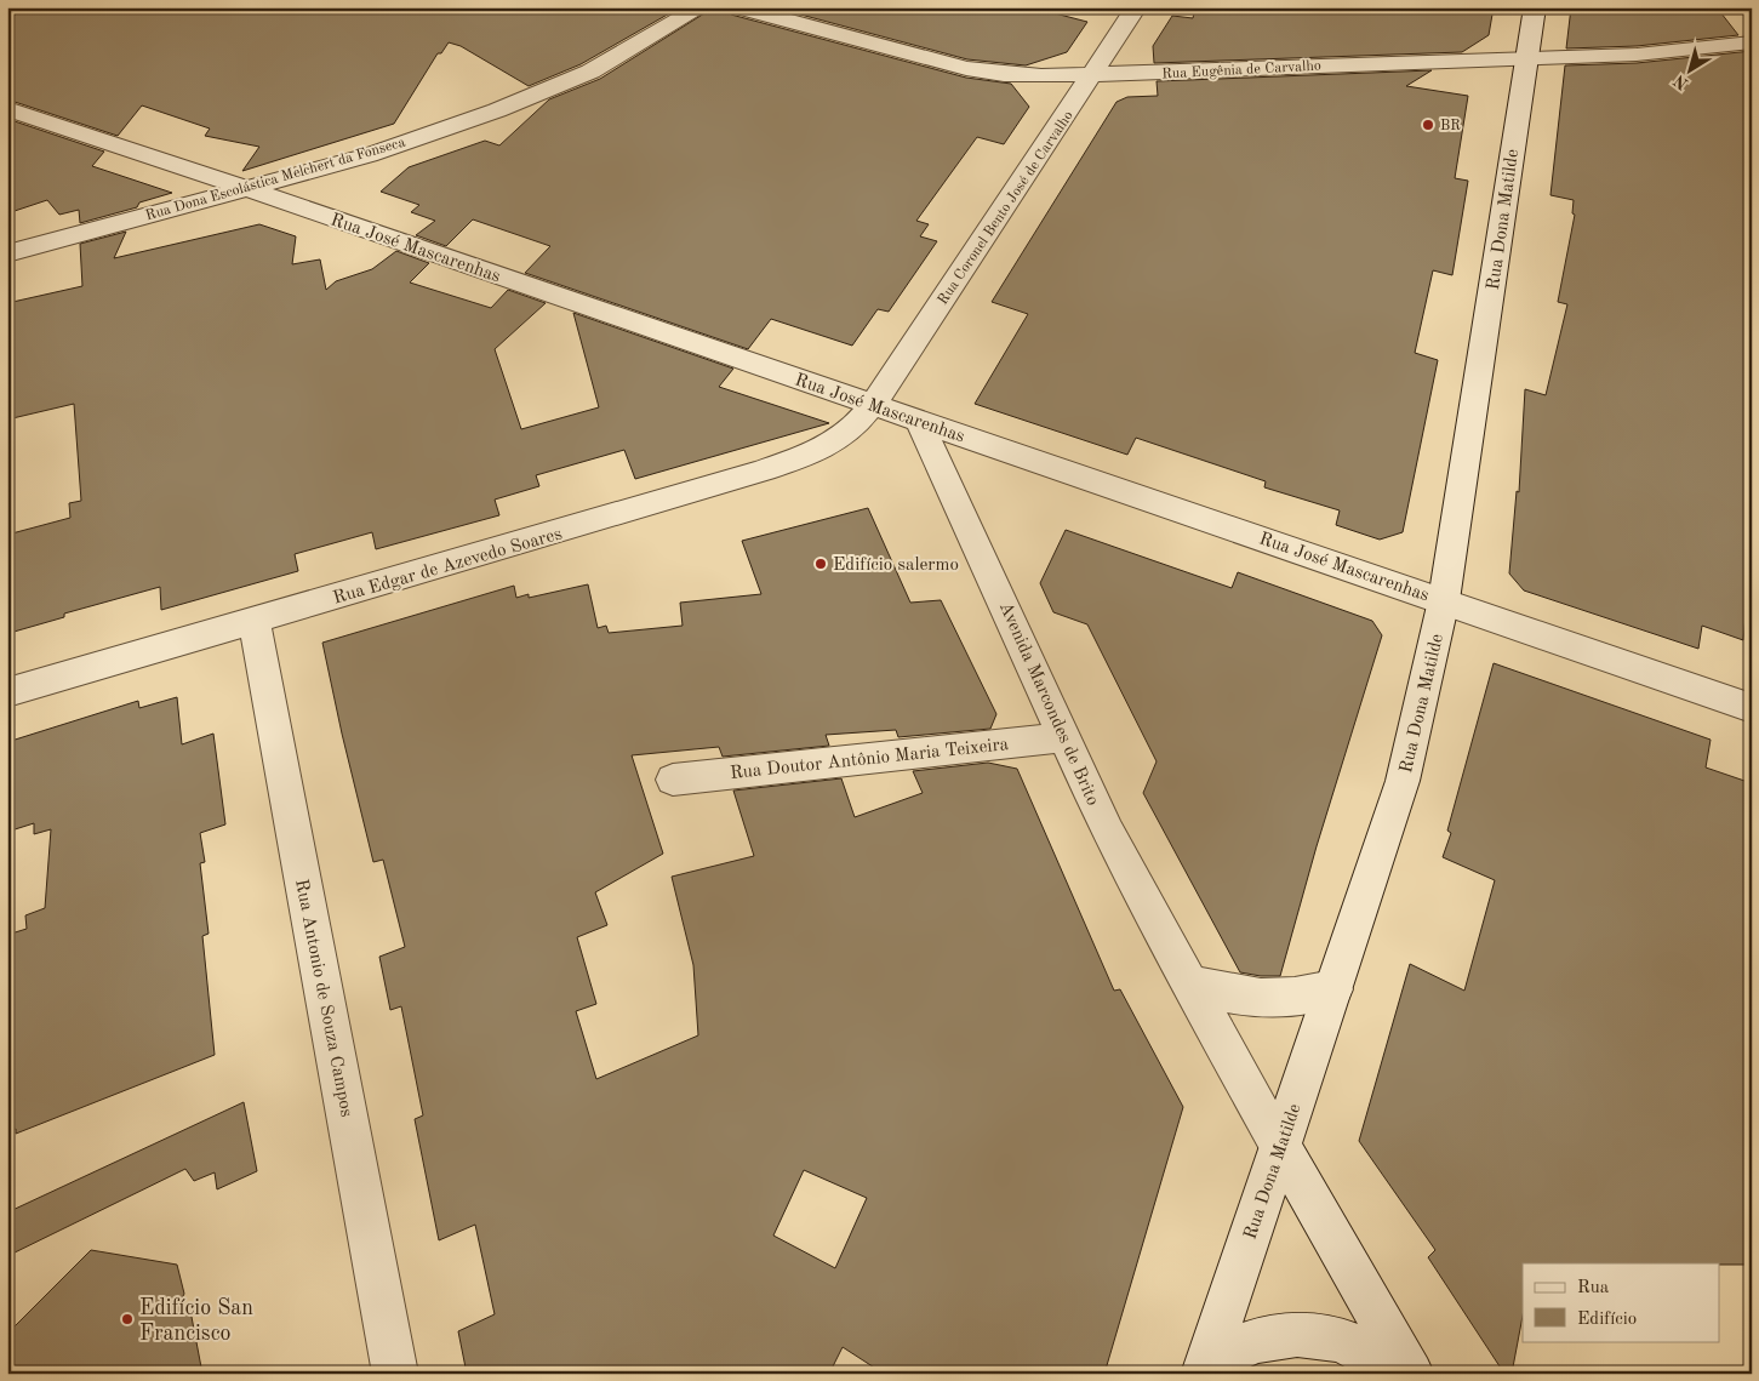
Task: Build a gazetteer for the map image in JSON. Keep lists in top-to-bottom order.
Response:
{
  "streets": {
    "street": [
      "Rua Eugênia de Carvalho",
      "Rua Dona Escolástica Melchert da Fonseca",
      "Rua Coronel Bento José de Carvalho",
      "Rua Dona Matilde",
      "Rua José Mascarenhas",
      "Rua Edgar de Azevedo Soares",
      "Avenida Marcondes de Brito",
      "Rua Doutor Antônio Maria Teixeira",
      "Rua Antonio de Souza Campos"
    ]
  },
  "crossings": [
    ["Rua Eugênia de Carvalho", "Rua Coronel Bento José de Carvalho"],
    ["Rua Eugênia de Carvalho", "Rua Dona Matilde"],
    ["Rua Dona Escolástica Melchert da Fonseca", "Rua José Mascarenhas"],
    ["Rua Coronel Bento José de Carvalho", "Rua José Mascarenhas"],
    ["Rua Coronel Bento José de Carvalho", "Rua Edgar de Azevedo Soares"],
    ["Rua Dona Matilde", "Rua José Mascarenhas"],
    ["Rua Dona Matilde", "Avenida Marcondes de Brito"],
    ["Rua José Mascarenhas", "Rua Edgar de Azevedo Soares"],
    ["Rua José Mascarenhas", "Avenida Marcondes de Brito"],
    ["Rua Edgar de Azevedo Soares", "Rua Antonio de Souza Campos"],
    ["Avenida Marcondes de Brito", "Rua Doutor Antônio Maria Teixeira"]
  ],
  "places": ["BR", "Edifício salermo", "Edifício San Francisco"],
  "legend": ["Rua", "Edifício"],
  "north": "bottom left"
}
